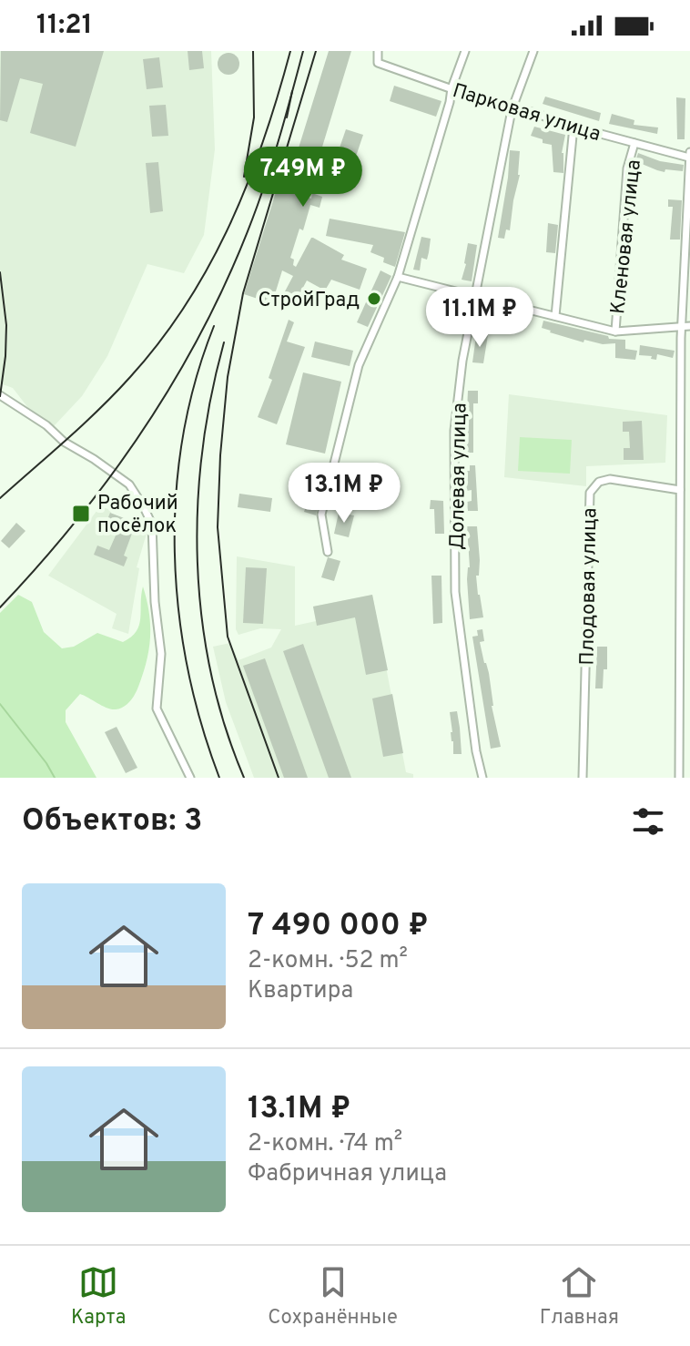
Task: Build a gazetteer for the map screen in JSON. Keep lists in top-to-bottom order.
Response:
{
  "streets": {
    "street": [
      "Парковая улица",
      "Кленовая улица",
      "Долевая улица",
      "Плодовая улица"
    ]
  },
  "crossings": [
    ["Парковая улица", "Кленовая улица"],
    ["Парковая улица", "Долевая улица"]
  ],
  "places": {
    "other": ["СтройГрад"],
    "transit": ["Рабочий посёлок"]
  },
  "page": {
    "status": "11:21",
    "price": ["7.49M ₽", "11.1M ₽", "13.1M ₽"],
    "heading": "Объектов: 3",
    "list": [
      {
        "name": "7 490 000 ₽",
        "note": "2-комн. · 52 m² · Квартира"
      },
      {
        "name": "13.1M ₽",
        "note": "2-комн. · 74 m² · Фабричная улица"
      }
    ],
    "tabs": ["Карта", "Сохранённые", "Главная"]
  }
}
